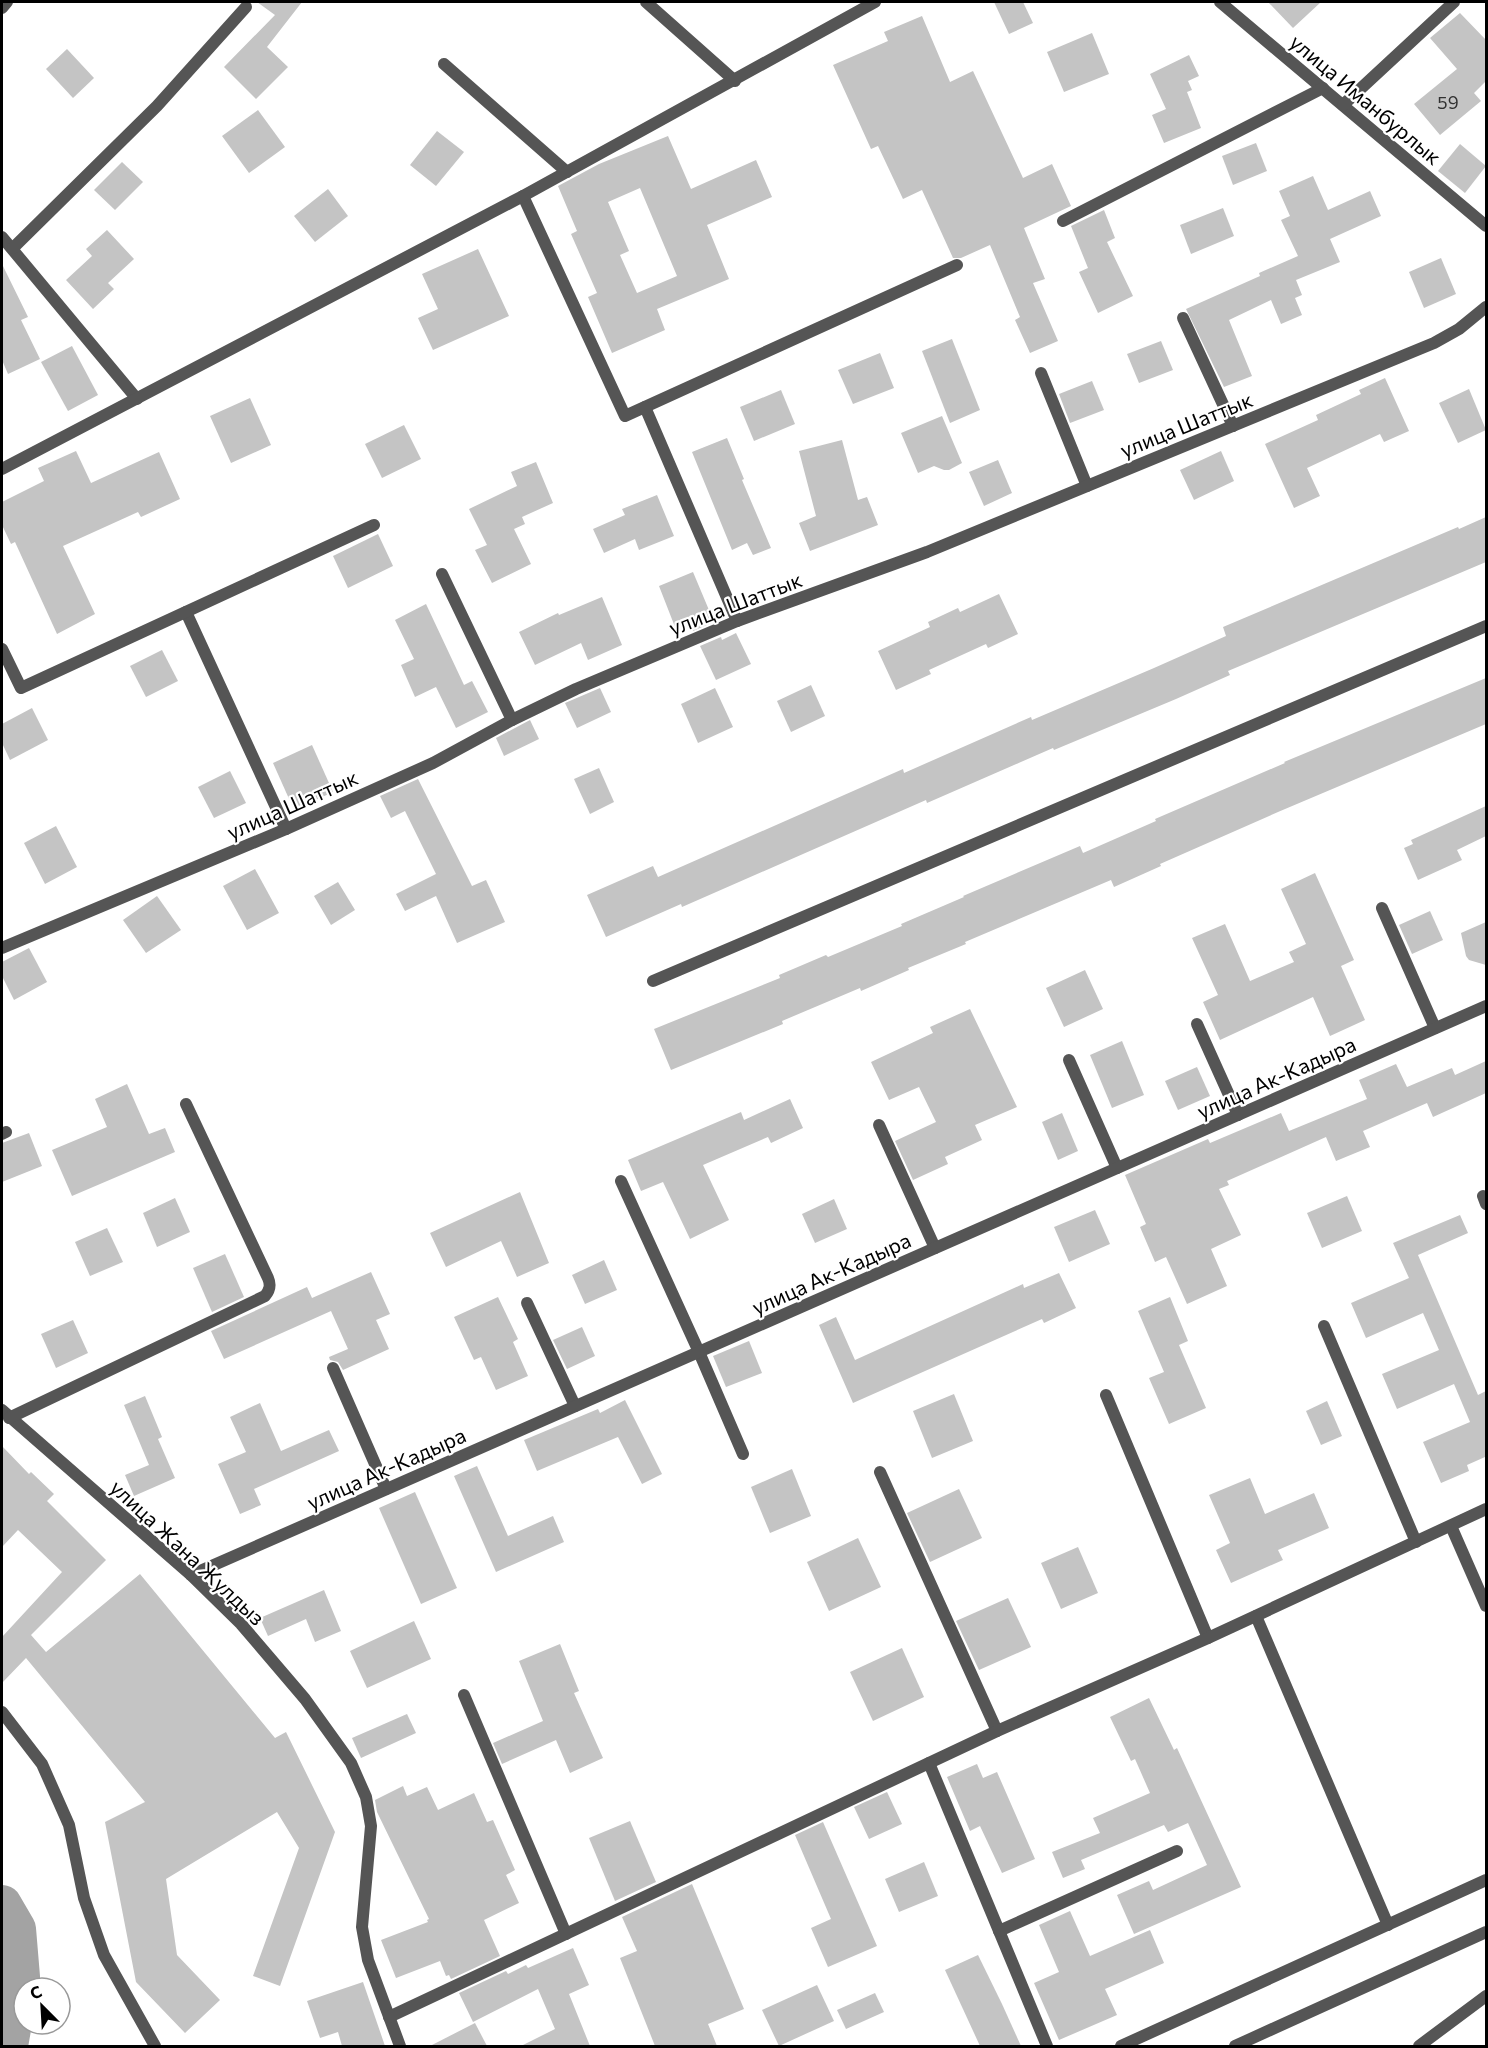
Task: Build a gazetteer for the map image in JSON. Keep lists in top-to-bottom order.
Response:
{
  "streets": {
    "street": [
      "улица Иманбурлык",
      "улица Шаттык",
      "улица Ак-Кадыра",
      "улица Жана Жулдыз"
    ]
  },
  "crossings": [
    ["улица Ак-Кадыра", "улица Жана Жулдыз"]
  ],
  "house_numbers": ["59"],
  "north": "top left"
}
